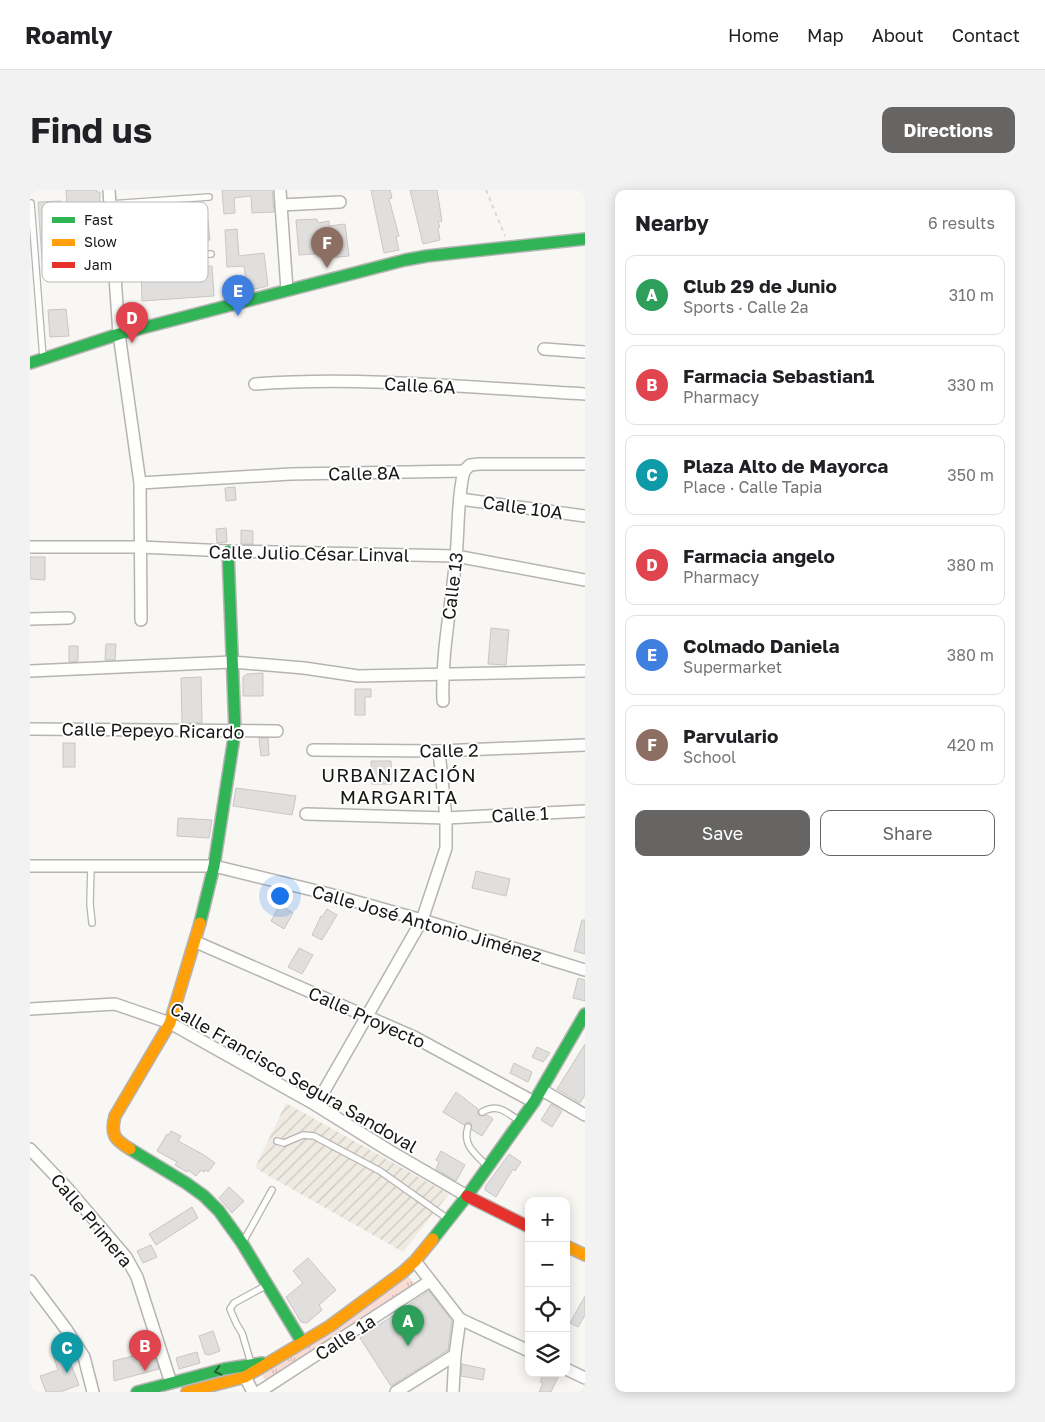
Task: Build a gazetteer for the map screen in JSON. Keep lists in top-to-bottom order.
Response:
{
  "streets": {
    "street": [
      "Calle 6A",
      "Calle 8A",
      "Calle 10A",
      "Calle Julio César Linval",
      "Calle 13",
      "Calle Pepeyo Ricardo",
      "Calle 2",
      "Calle 1",
      "Calle José Antonio Jiménez",
      "Calle Proyecto",
      "Calle Francisco Segura Sandoval",
      "Calle Primera",
      "Calle 1a"
    ]
  },
  "crossings": [
    ["Calle 8A", "Calle 13"],
    ["Calle 10A", "Calle 13"],
    ["Calle Julio César Linval", "Calle 13"]
  ],
  "districts": ["URBANIZACIÓN MARGARITA"],
  "legend": ["Fast", "Slow", "Jam"],
  "page": {
    "header": "Roamly",
    "nav": [
      "Home",
      "Map",
      "About",
      "Contact"
    ],
    "buttons": [
      "Directions",
      ["Save", "Share"]
    ],
    "title": "Find us",
    "heading": ["Nearby", "6 results"],
    "pins": [
      "F",
      "E",
      "D",
      "A",
      "B",
      "C"
    ],
    "list": [
      {
        "mark": "A",
        "name": "Club 29 de Junio",
        "note": "Sports · Calle 2a",
        "value": "310 m"
      },
      {
        "mark": "B",
        "name": "Farmacia Sebastian1",
        "note": "Pharmacy",
        "value": "330 m"
      },
      {
        "mark": "C",
        "name": "Plaza Alto de Mayorca",
        "note": "Place · Calle Tapia",
        "value": "350 m"
      },
      {
        "mark": "D",
        "name": "Farmacia angelo",
        "note": "Pharmacy",
        "value": "380 m"
      },
      {
        "mark": "E",
        "name": "Colmado Daniela",
        "note": "Supermarket",
        "value": "380 m"
      },
      {
        "mark": "F",
        "name": "Parvulario",
        "note": "School",
        "value": "420 m"
      }
    ],
    "map_buttons": ["+", "−"]
  }
}
